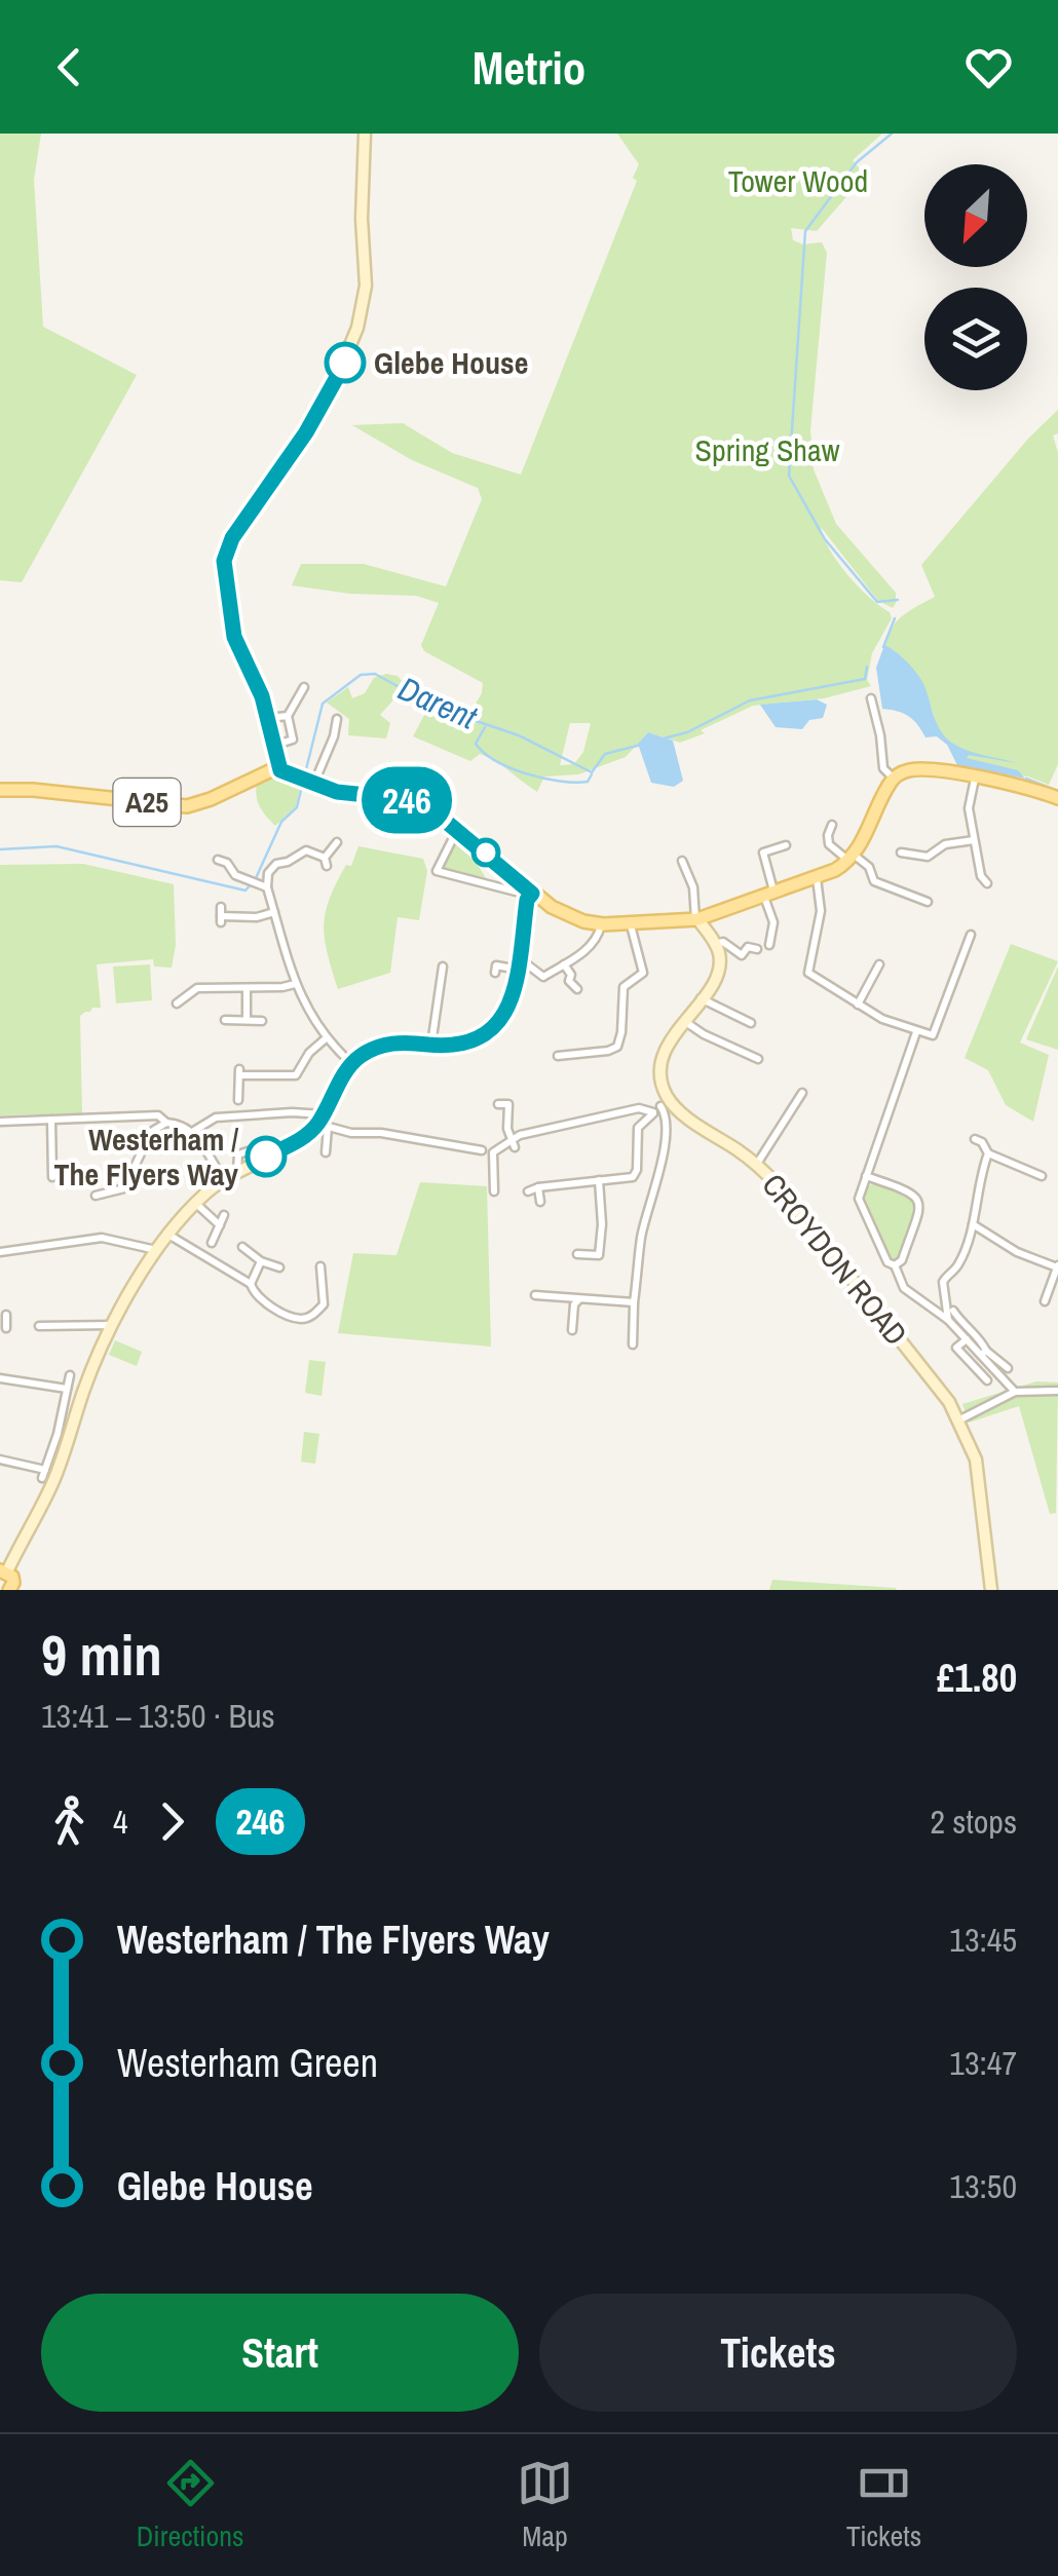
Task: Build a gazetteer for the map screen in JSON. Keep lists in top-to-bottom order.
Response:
{
  "streets": {
    "main road": ["A25", "CROYDON ROAD"]
  },
  "water": ["Darent"],
  "parks": ["Tower Wood", "Spring Shaw"],
  "places": ["Glebe House", "Westerham / The Flyers Way"],
  "lines": ["bus line 246"],
  "north": "bottom left",
  "page": {
    "header": "Metrio",
    "on_map": "246",
    "heading": ["9 min", "13:41 – 13:50 · Bus", "£1.80"],
    "legs": ["4", "246", "2 stops"],
    "list": [
      {
        "name": "Westerham / The Flyers Way",
        "value": "13:45"
      },
      {
        "name": "Westerham Green",
        "value": "13:47"
      },
      {
        "name": "Glebe House",
        "value": "13:50"
      }
    ],
    "buttons": ["Start", "Tickets"],
    "tabs": ["Directions", "Map", "Tickets"]
  }
}
